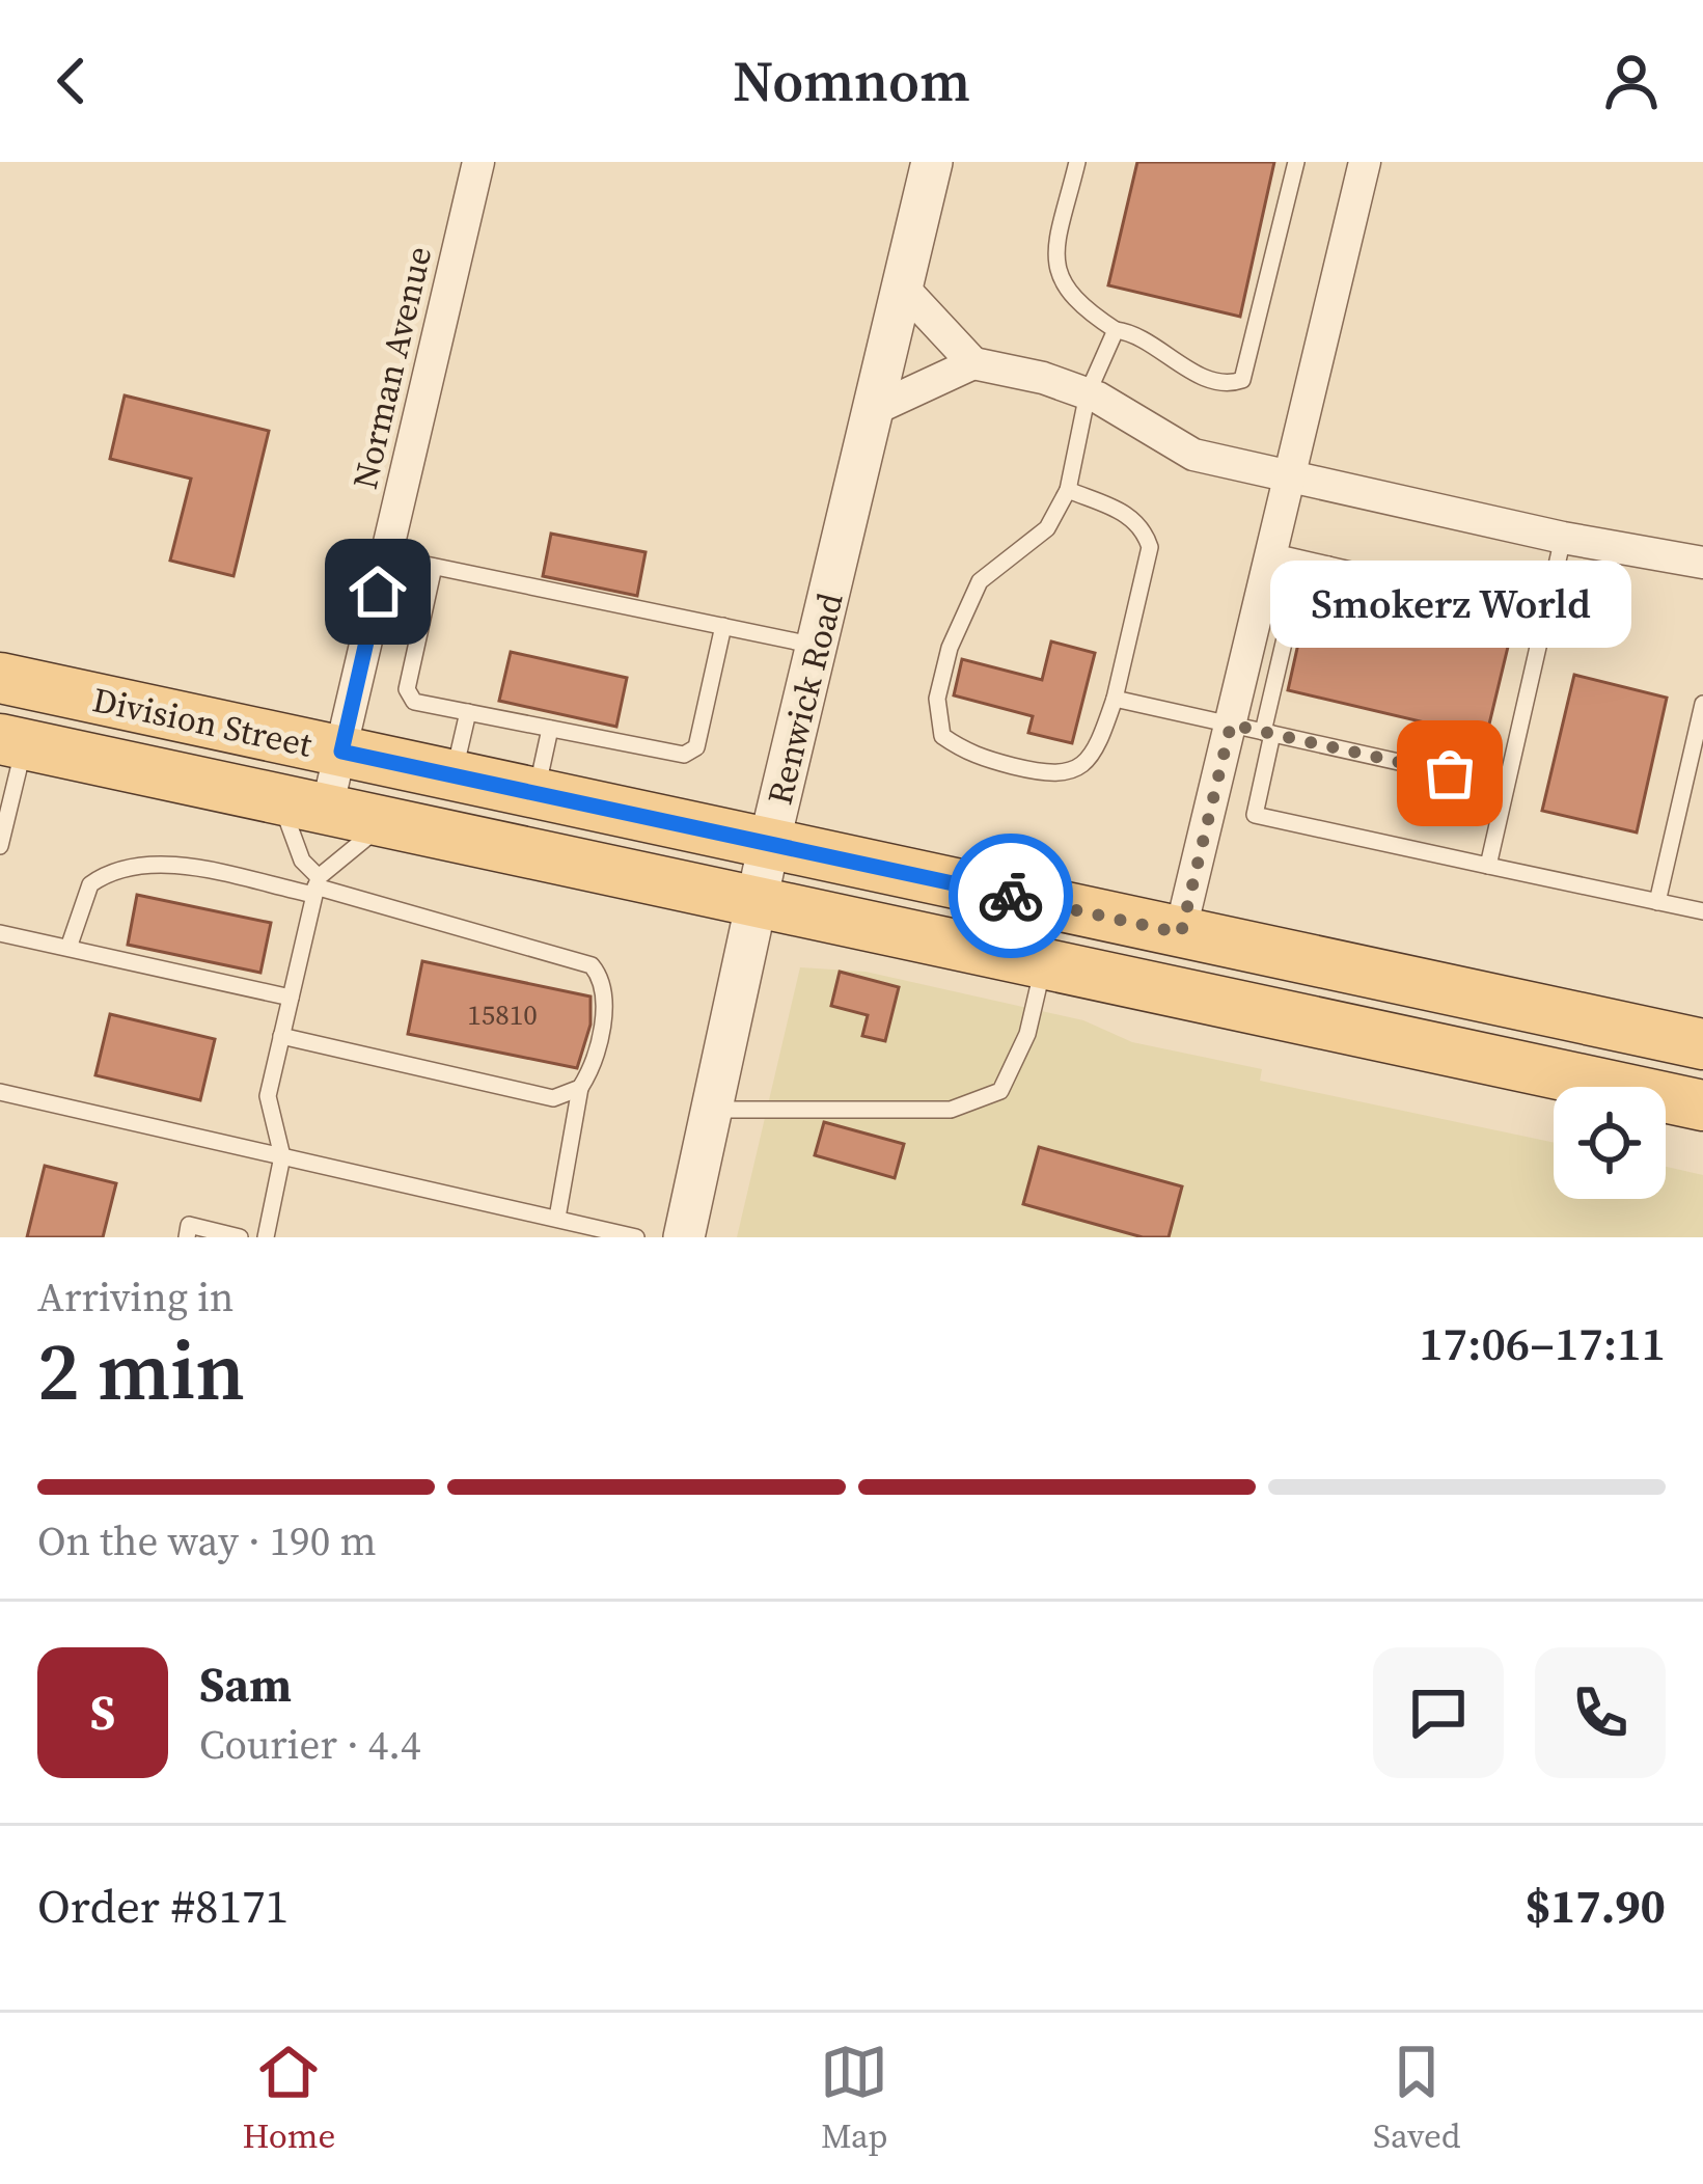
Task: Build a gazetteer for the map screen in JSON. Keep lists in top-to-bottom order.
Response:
{
  "streets": {
    "main road": ["Division Street"],
    "street": ["Norman Avenue", "Renwick Road"]
  },
  "crossings": [
    ["Norman Avenue", "Division Street"],
    ["Renwick Road", "Division Street"]
  ],
  "places": ["Smokerz World"],
  "house_numbers": ["15810"],
  "page": {
    "header": "Nomnom",
    "bubble": "Smokerz World",
    "heading": ["2 min", "Arriving in", "17:06–17:11"],
    "panel": [
      "Sam",
      "Courier · 4.4",
      "Order #8171",
      "$17.90"
    ],
    "bar": "On the way · 190 m",
    "round": "S",
    "tabs": ["Home", "Map", "Saved"]
  }
}
